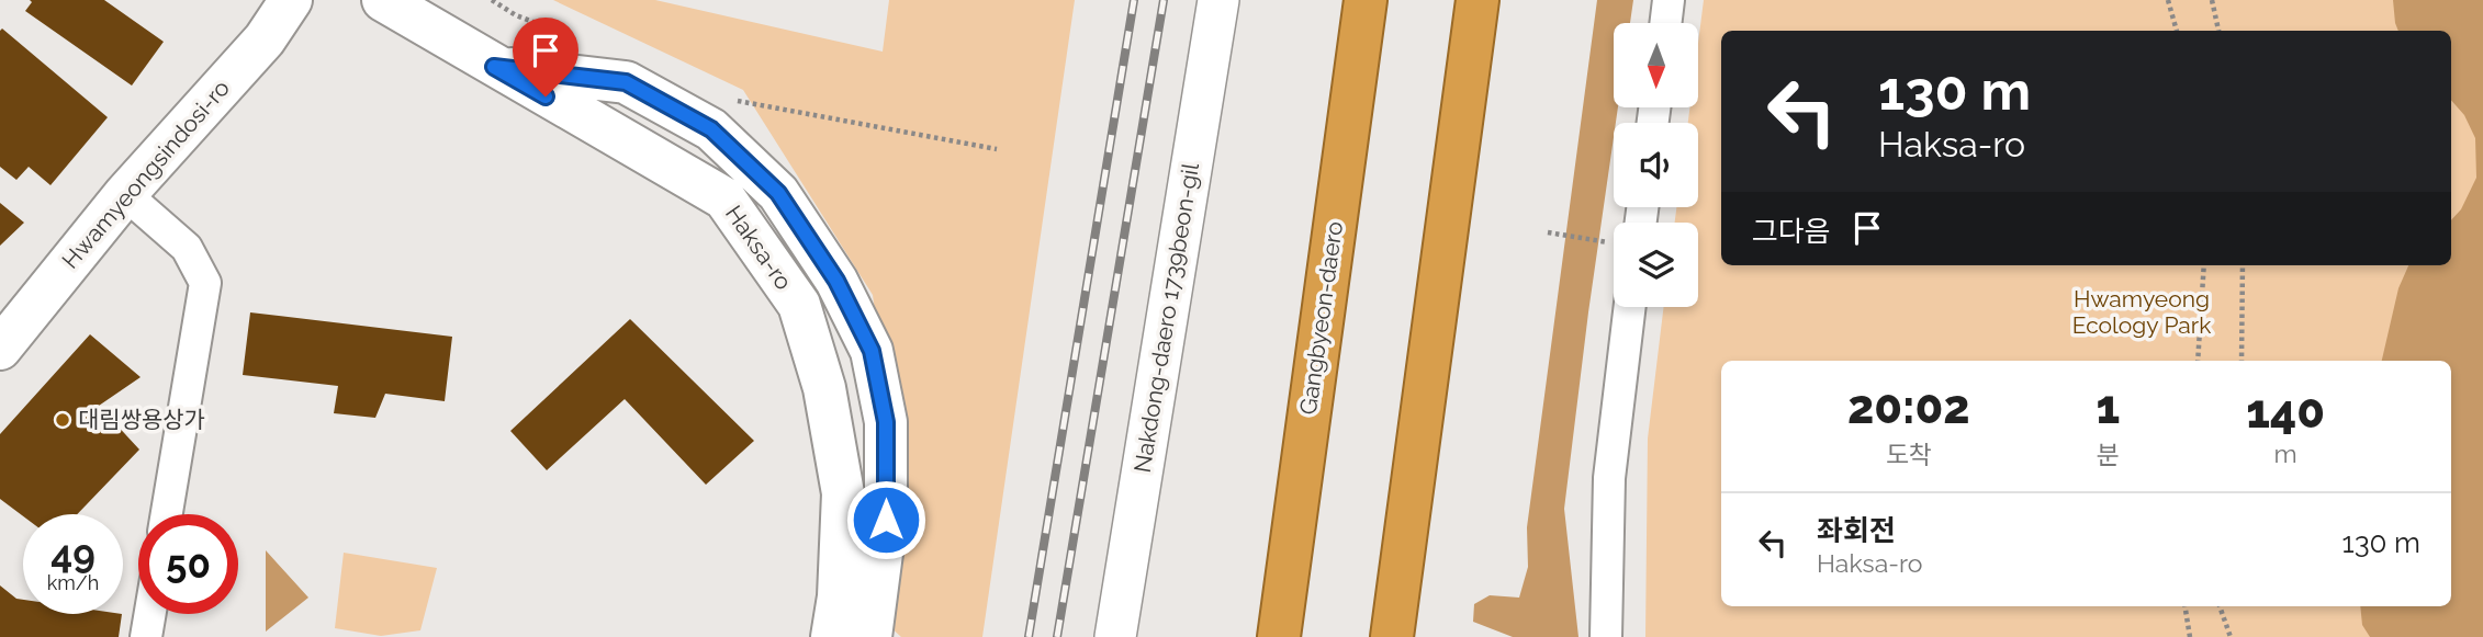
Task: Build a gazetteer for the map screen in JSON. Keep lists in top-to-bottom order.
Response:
{
  "streets": {
    "highway": ["Gangbyeon-daero"],
    "main road": ["Hwamyeongsindosi-ro", "Haksa-ro"],
    "street": ["Nakdong-daero 1739beon-gil"]
  },
  "parks": ["Hwamyeong Ecology Park"],
  "places": ["대림쌍용상가"],
  "north": "bottom",
  "page": {
    "turn": ["130 m", "Haksa-ro"],
    "then": "그다음",
    "eta": [
      "20:02",
      "도착",
      "1",
      "분",
      "140",
      "m"
    ],
    "list": [
      {
        "name": "좌회전",
        "note": "Haksa-ro",
        "value": "130 m"
      }
    ],
    "speed": "49 km/h",
    "limit": "50"
  }
}
